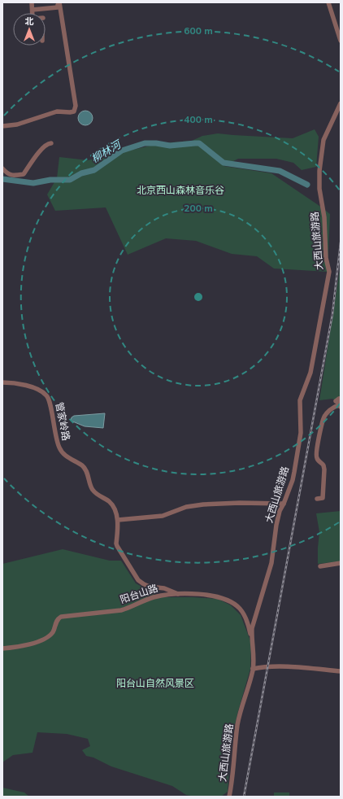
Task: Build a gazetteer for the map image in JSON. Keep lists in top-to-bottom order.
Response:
{
  "streets": {
    "street": ["大西山旅游路", "管家岭路", "阳台山路"]
  },
  "crossings": [
    ["大西山旅游路", "阳台山路"],
    ["管家岭路", "阳台山路"]
  ],
  "water": ["柳林河"],
  "parks": ["北京西山森林音乐谷", "阳台山自然风景区"],
  "north": "top",
  "rings": ["600 m", "400 m", "200 m"]
}
